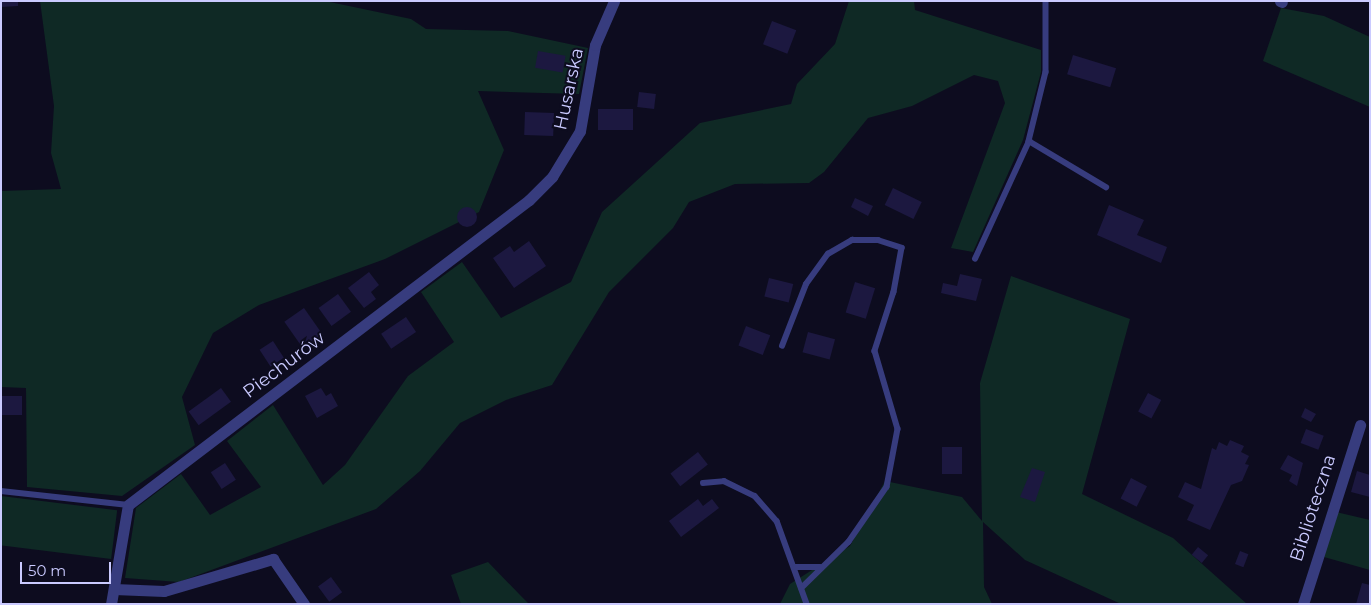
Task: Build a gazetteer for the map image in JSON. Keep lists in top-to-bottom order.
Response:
{
  "streets": {
    "street": ["Husarska", "Piechurów", "Biblioteczna"]
  },
  "crossings": [
    ["Husarska", "Piechurów"]
  ],
  "scale_bar": "50 m"
}
